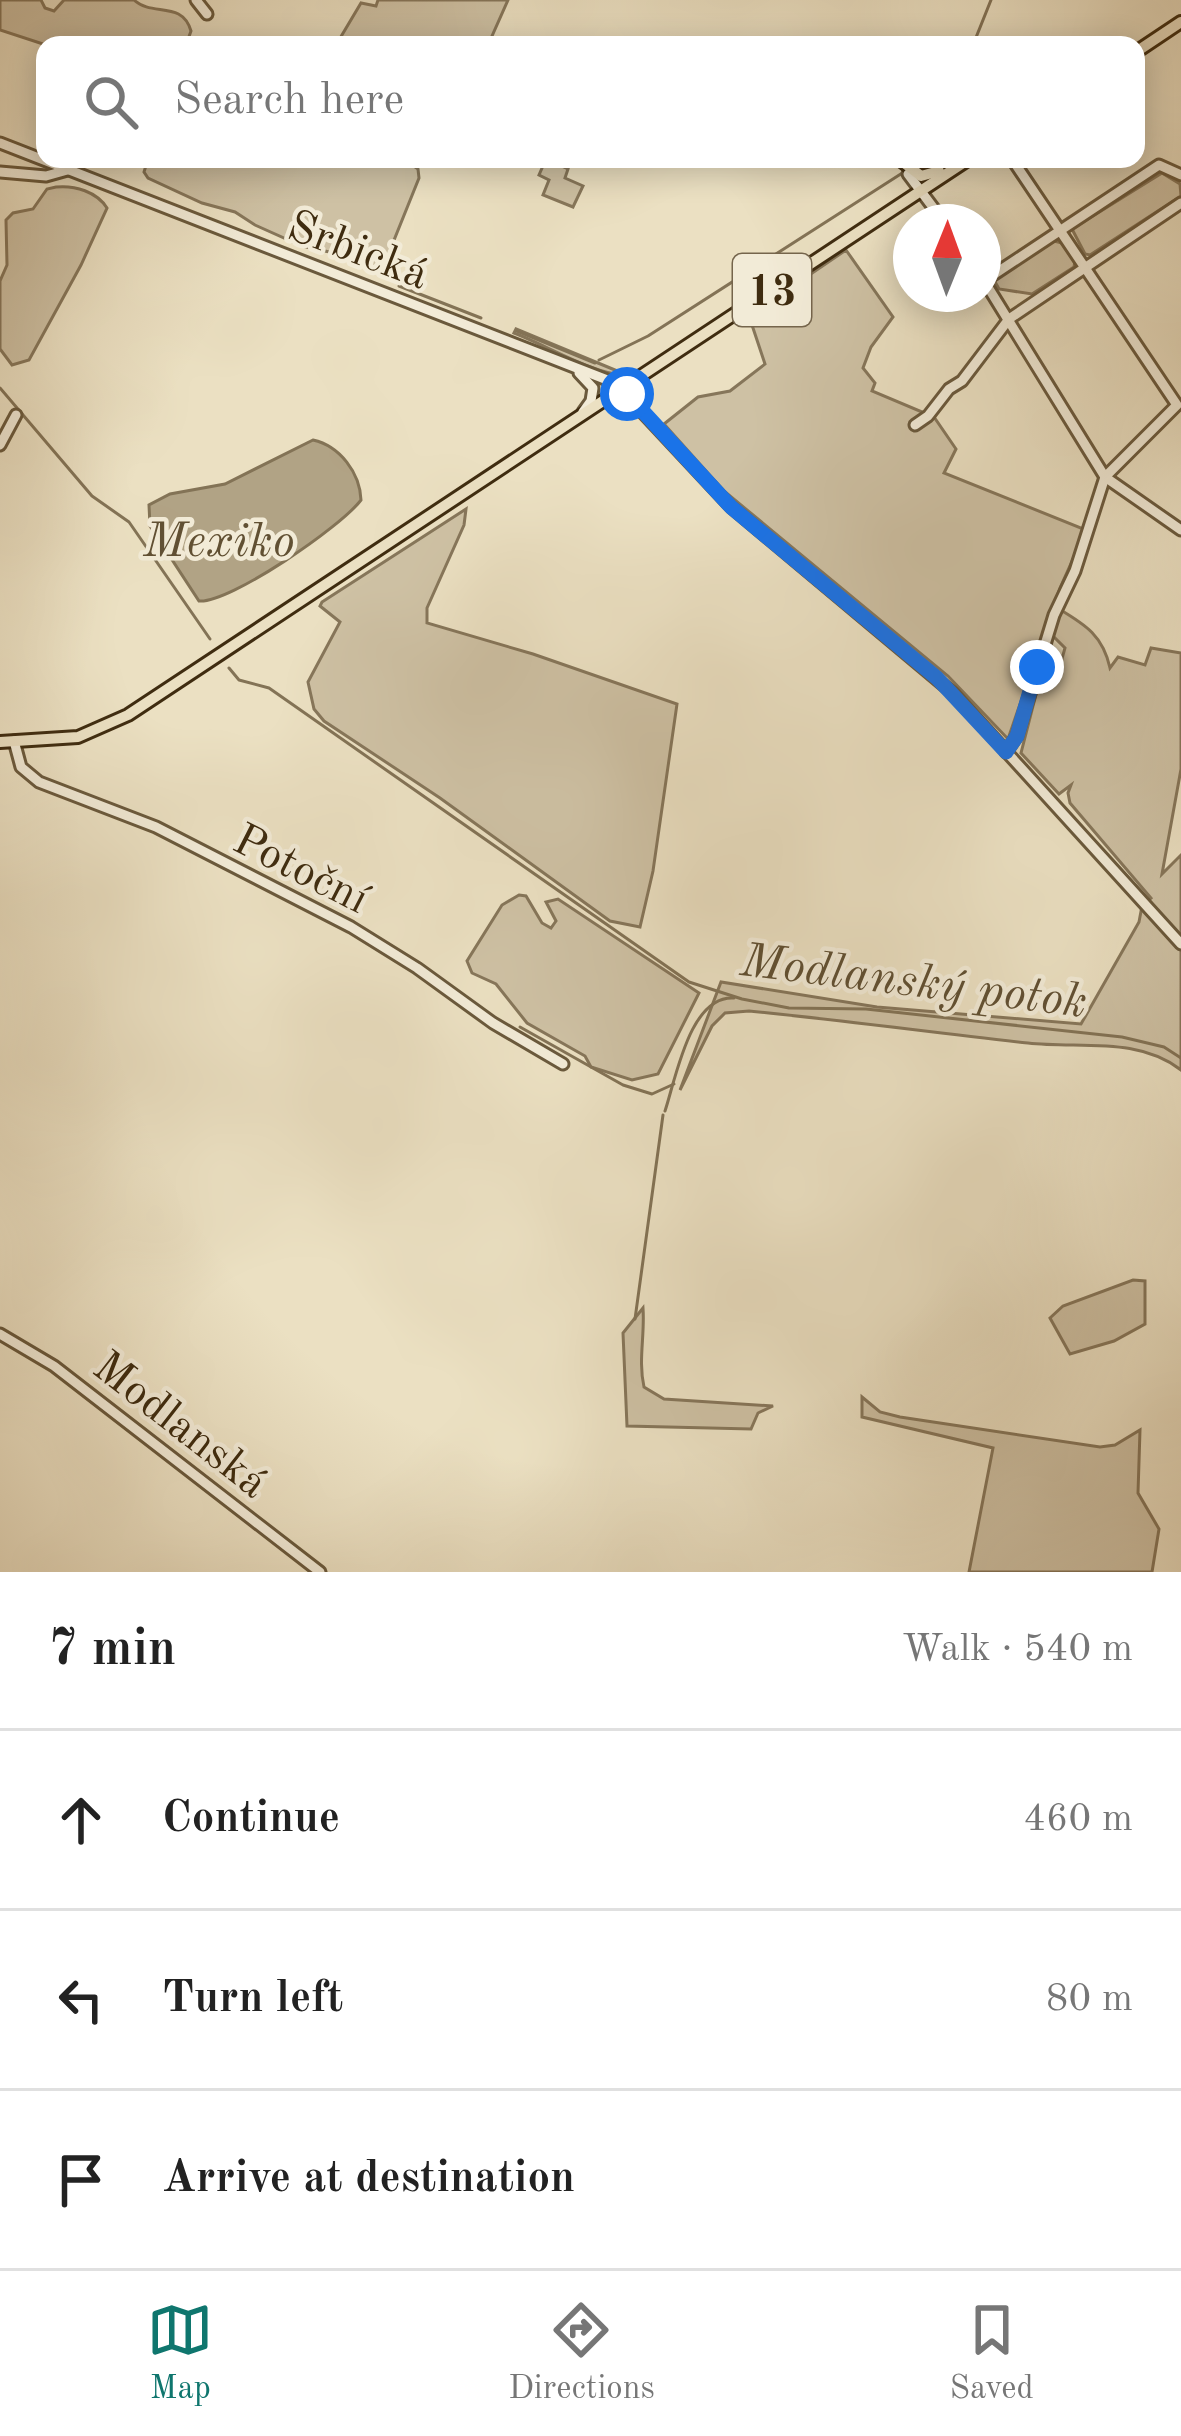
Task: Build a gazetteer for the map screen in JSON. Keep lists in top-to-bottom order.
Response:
{
  "streets": {
    "main road": ["13"],
    "street": ["Srbická", "Potoční", "Modlanská"]
  },
  "crossings": [
    ["Srbická", "13"],
    ["13", "Potoční"]
  ],
  "water": ["Mexiko", "Modlanský potok"],
  "north": "top",
  "page": {
    "search": "Search here",
    "heading": ["7 min", "Walk · 540 m"],
    "list": [
      ["Continue", "460 m"],
      ["Turn left", "80 m"],
      "Arrive at destination"
    ],
    "nav": ["Map", "Directions", "Saved"]
  }
}
